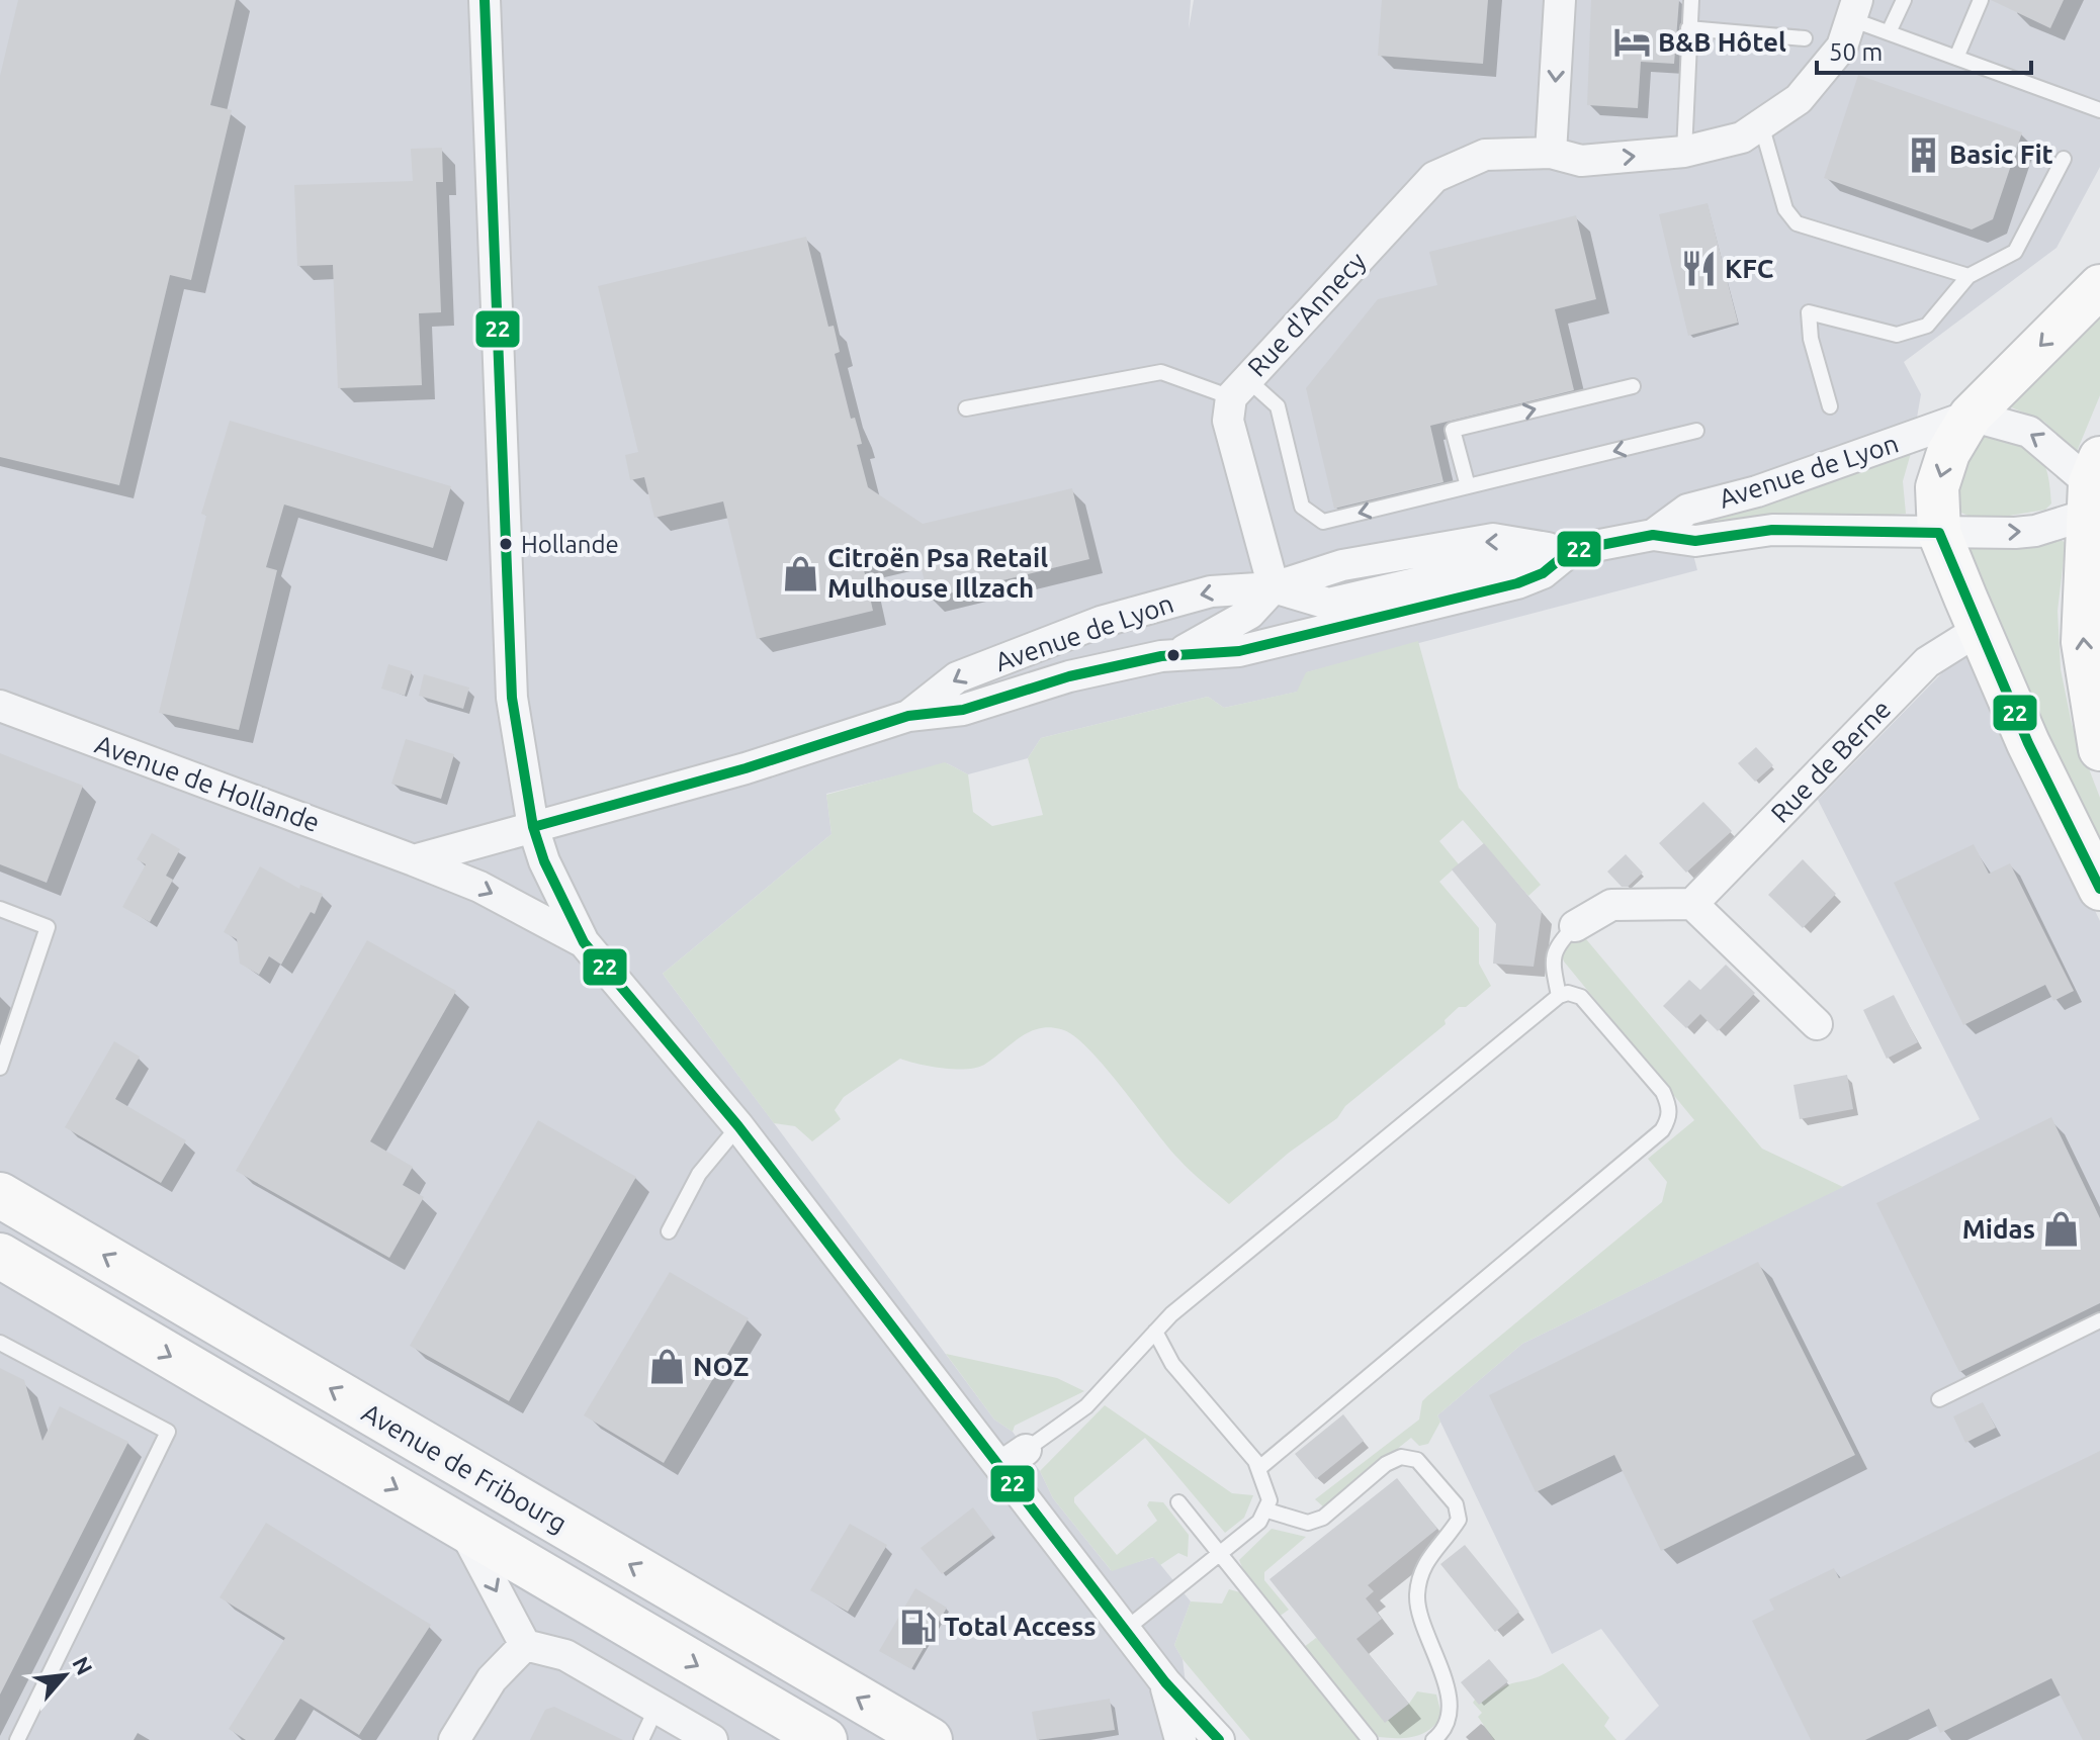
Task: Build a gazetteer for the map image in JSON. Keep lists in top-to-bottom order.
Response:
{
  "streets": {
    "main road": ["Avenue de Fribourg"],
    "street": [
      "Rue d'Annecy",
      "Avenue de Lyon",
      "Rue de Berne",
      "Avenue de Hollande"
    ]
  },
  "crossings": [
    ["Rue d'Annecy", "Avenue de Lyon"],
    ["Avenue de Lyon", "Avenue de Hollande"]
  ],
  "places": {
    "hotel": ["B&B Hôtel"],
    "building": ["Basic Fit"],
    "restaurant": ["KFC"],
    "other": ["Hollande"],
    "shop": ["Citroën Psa Retail Mulhouse Illzach", "Midas", "NOZ"],
    "fuel station": ["Total Access"]
  },
  "lines": ["transit line 22"],
  "scale_bar": "50 m",
  "north": "top right"
}
